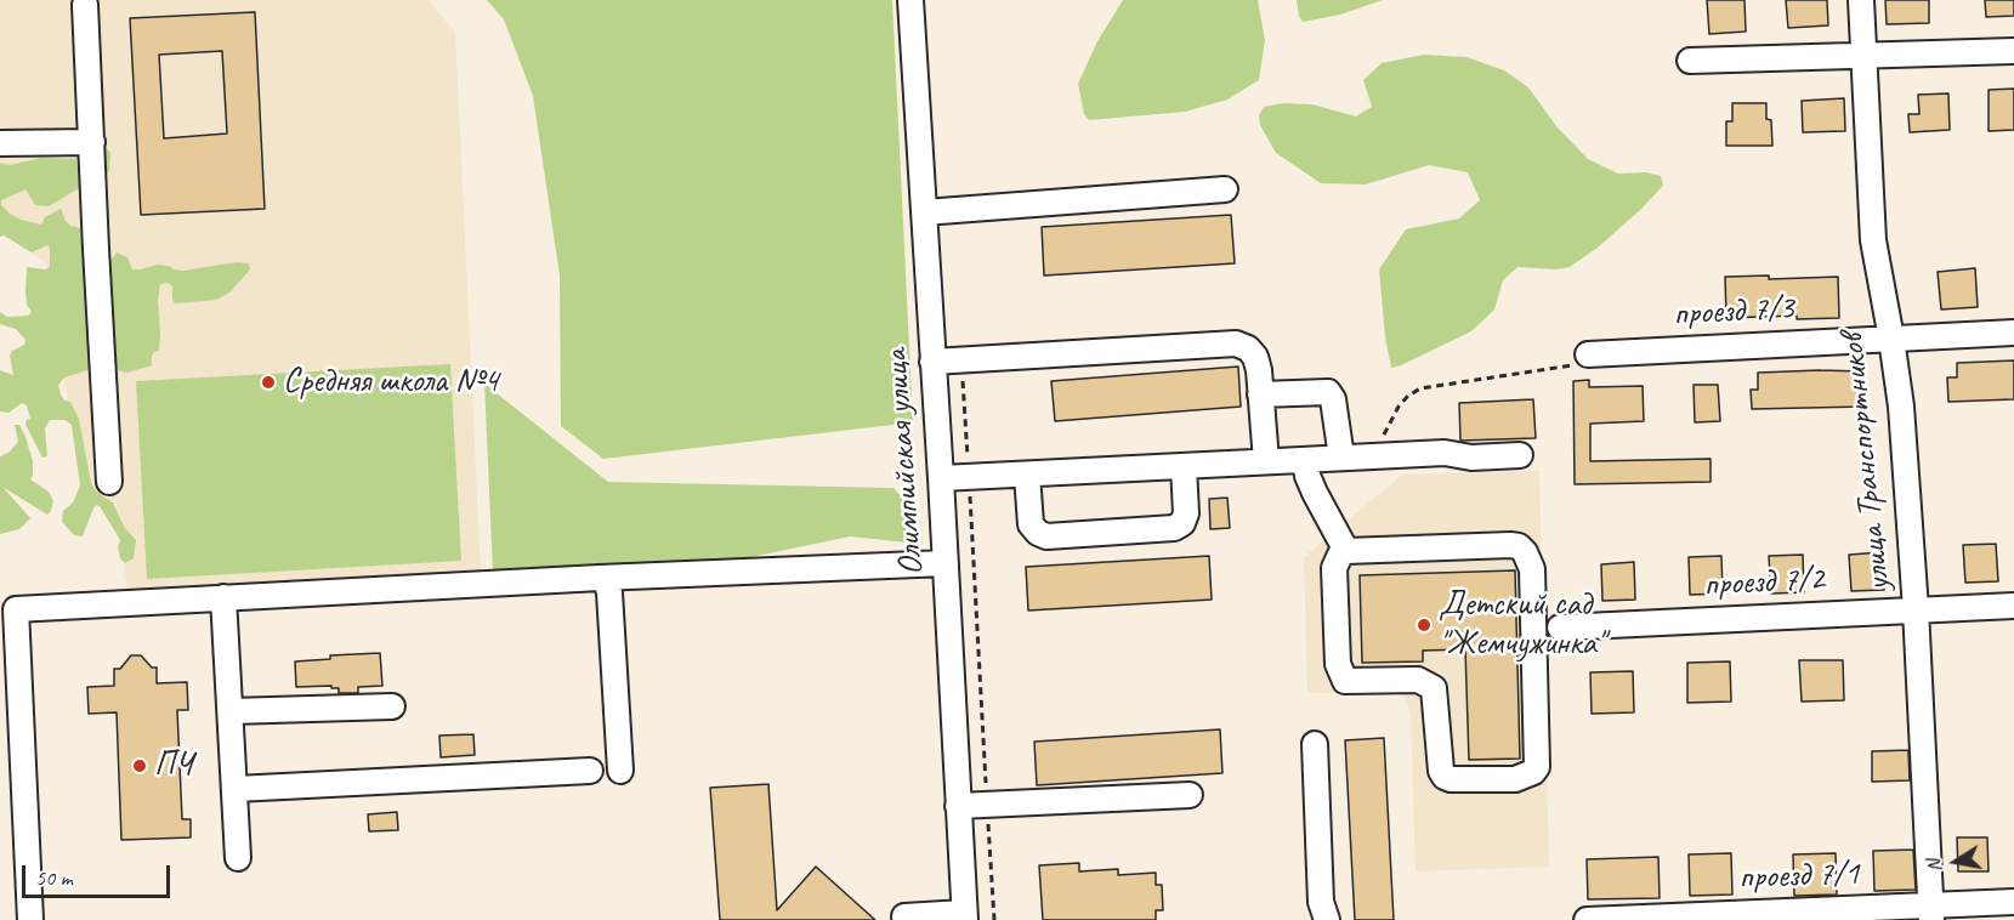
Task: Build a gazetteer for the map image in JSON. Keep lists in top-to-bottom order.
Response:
{
  "streets": {
    "street": [
      "проезд 7/3",
      "Олимпийская улица",
      "улица Транспортников",
      "проезд 7/2",
      "проезд 7/1"
    ]
  },
  "crossings": [
    ["проезд 7/3", "улица Транспортников"],
    ["улица Транспортников", "проезд 7/2"],
    ["улица Транспортников", "проезд 7/1"]
  ],
  "places": ["Средняя школа №4", "Детский сад \"Жемчужинка\"", "ПЧ"],
  "scale_bar": "50 m",
  "north": "left"
}
